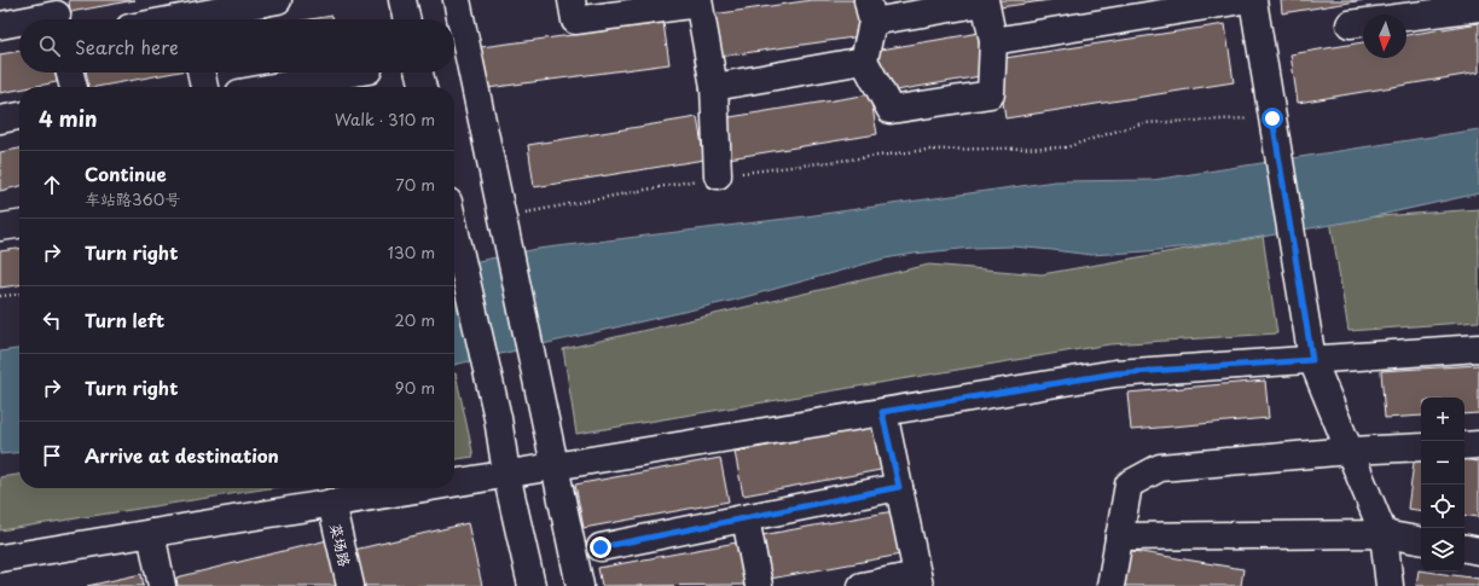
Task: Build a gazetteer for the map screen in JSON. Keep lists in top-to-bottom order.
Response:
{
  "streets": {
    "main road": ["菜场路"]
  },
  "north": "bottom",
  "page": {
    "search": "Search here",
    "heading": ["4 min", "Walk · 310 m"],
    "list": [
      ["Continue", "车站路360号", "70 m"],
      ["Turn right", "130 m"],
      ["Turn left", "20 m"],
      ["Turn right", "90 m"],
      "Arrive at destination"
    ],
    "map_buttons": ["+", "−"]
  }
}
